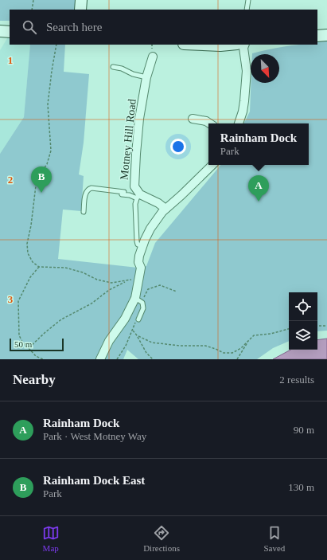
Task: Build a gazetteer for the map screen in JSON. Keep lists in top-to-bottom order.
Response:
{
  "streets": {
    "street": ["Motney Hill Road"]
  },
  "scale_bar": "50 m",
  "north": "bottom right",
  "page": {
    "search": "Search here",
    "popup": ["Rainham Dock", "Park"],
    "pins": ["B", "A"],
    "scale": "50 m",
    "heading": ["Nearby", "2 results"],
    "list": [
      {
        "mark": "A",
        "name": "Rainham Dock",
        "note": "Park · West Motney Way",
        "value": "90 m"
      },
      {
        "mark": "B",
        "name": "Rainham Dock East",
        "note": "Park",
        "value": "130 m"
      }
    ],
    "nav": ["Map", "Directions", "Saved"]
  },
  "grid": {
    "rows": ["1", "2", "3"]
  }
}
